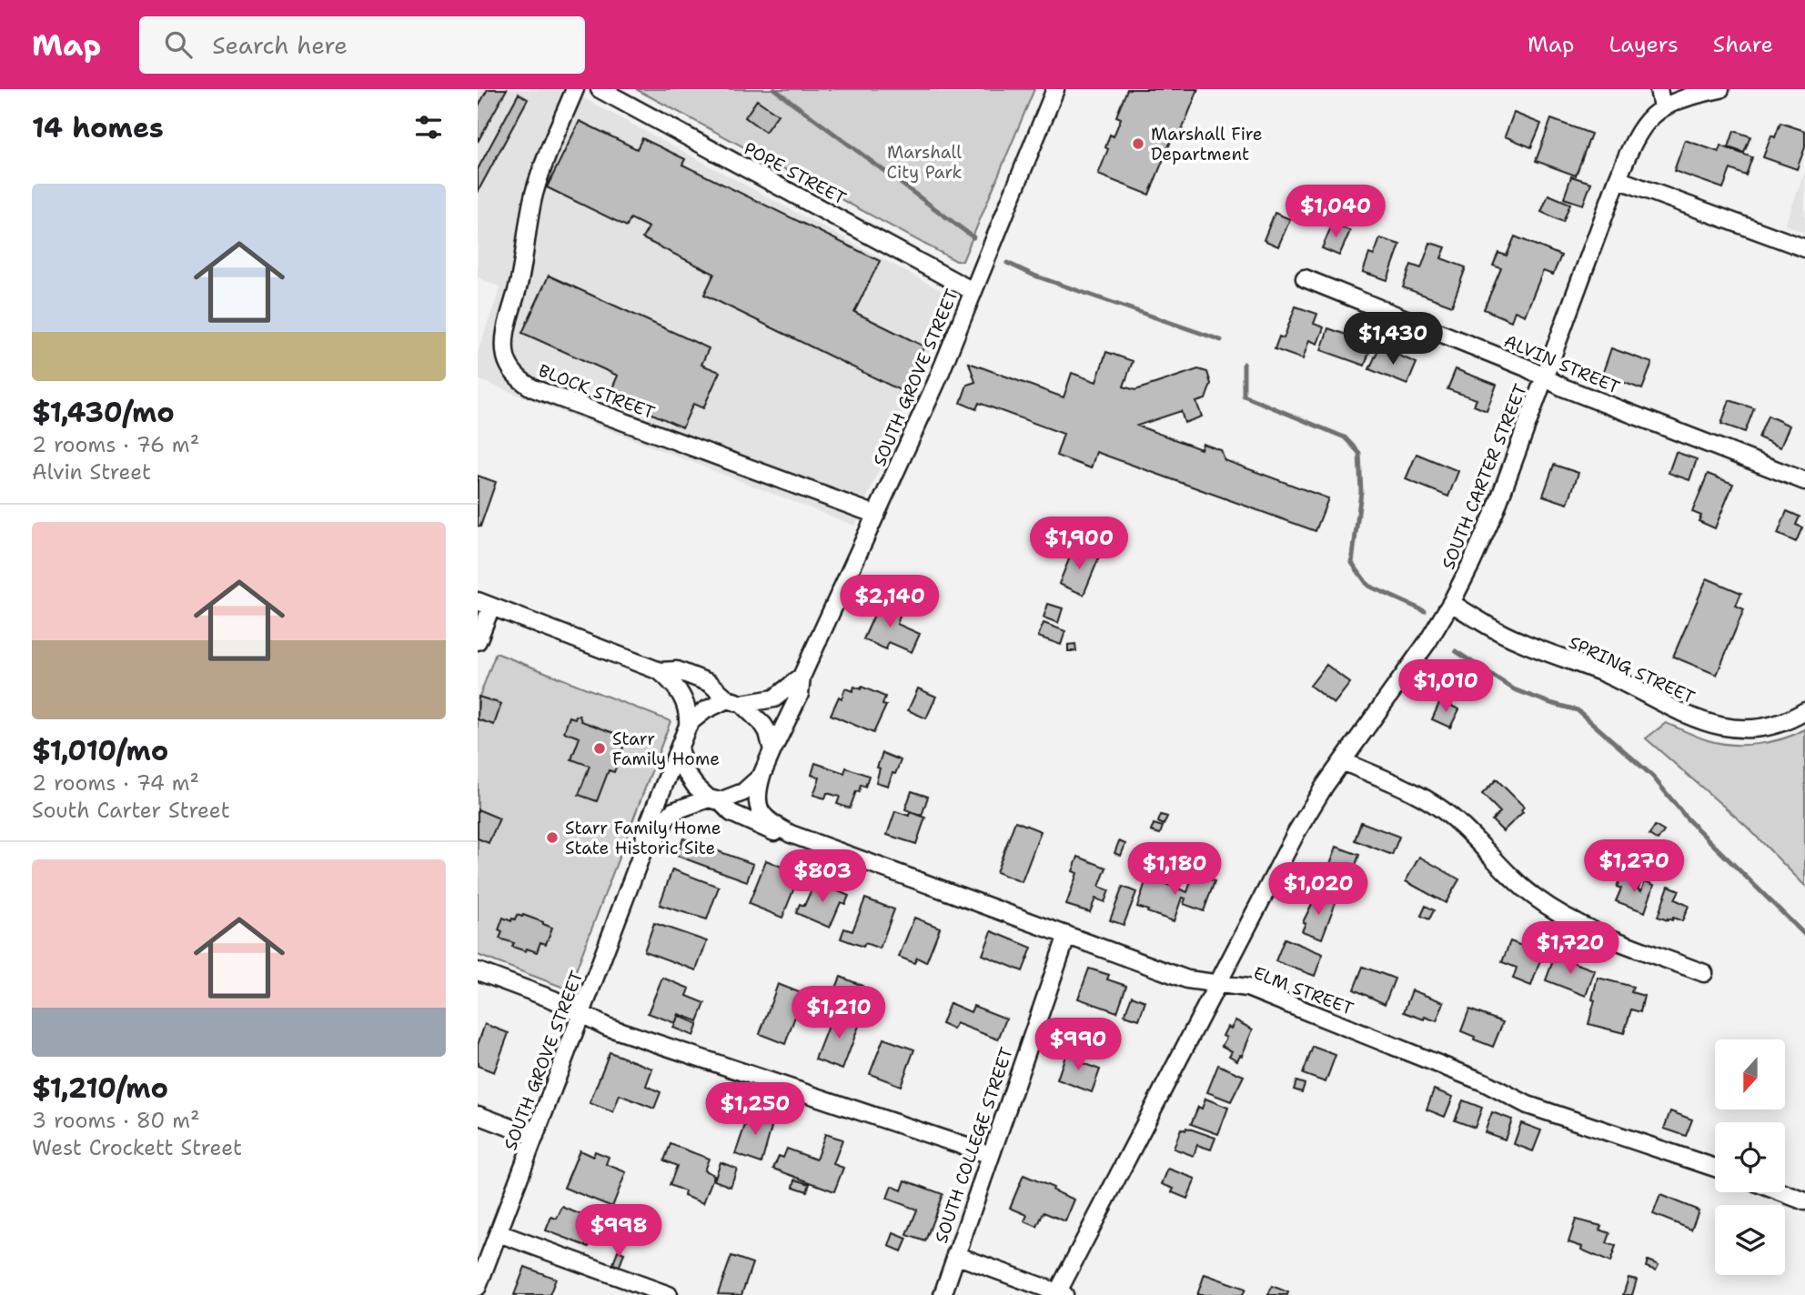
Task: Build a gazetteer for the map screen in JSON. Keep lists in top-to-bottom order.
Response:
{
  "streets": {
    "street": [
      "POPE STREET",
      "ALVIN STREET",
      "SOUTH GROVE STREET",
      "BLOCK STREET",
      "SOUTH CARTER STREET",
      "SPRING STREET",
      "ELM STREET",
      "SOUTH COLLEGE STREET"
    ]
  },
  "crossings": [
    ["POPE STREET", "SOUTH GROVE STREET"],
    ["ALVIN STREET", "SOUTH CARTER STREET"],
    ["SOUTH GROVE STREET", "BLOCK STREET"],
    ["SOUTH GROVE STREET", "ELM STREET"],
    ["SOUTH CARTER STREET", "SPRING STREET"],
    ["SOUTH CARTER STREET", "ELM STREET"],
    ["ELM STREET", "SOUTH COLLEGE STREET"]
  ],
  "parks": ["Marshall City Park"],
  "places": ["Marshall Fire Department", "Starr Family Home", "Starr Family Home State Historic Site"],
  "north": "bottom",
  "page": {
    "header": "Map",
    "search": "Search here",
    "nav": ["Map", "Layers", "Share"],
    "heading": "14 homes",
    "list": [
      {
        "name": "$1,430/mo",
        "note": "2 rooms · 76 m² · Alvin Street"
      },
      {
        "name": "$1,010/mo",
        "note": "2 rooms · 74 m² · South Carter Street"
      },
      {
        "name": "$1,210/mo",
        "note": "3 rooms · 80 m² · West Crockett Street"
      }
    ],
    "price": [
      "$1,040",
      "$1,430",
      "$1,900",
      "$2,140",
      "$1,010",
      "$1,270",
      "$1,180",
      "$803",
      "$1,020",
      "$1,720",
      "$1,210",
      "$990",
      "$1,250",
      "$998"
    ]
  }
}
